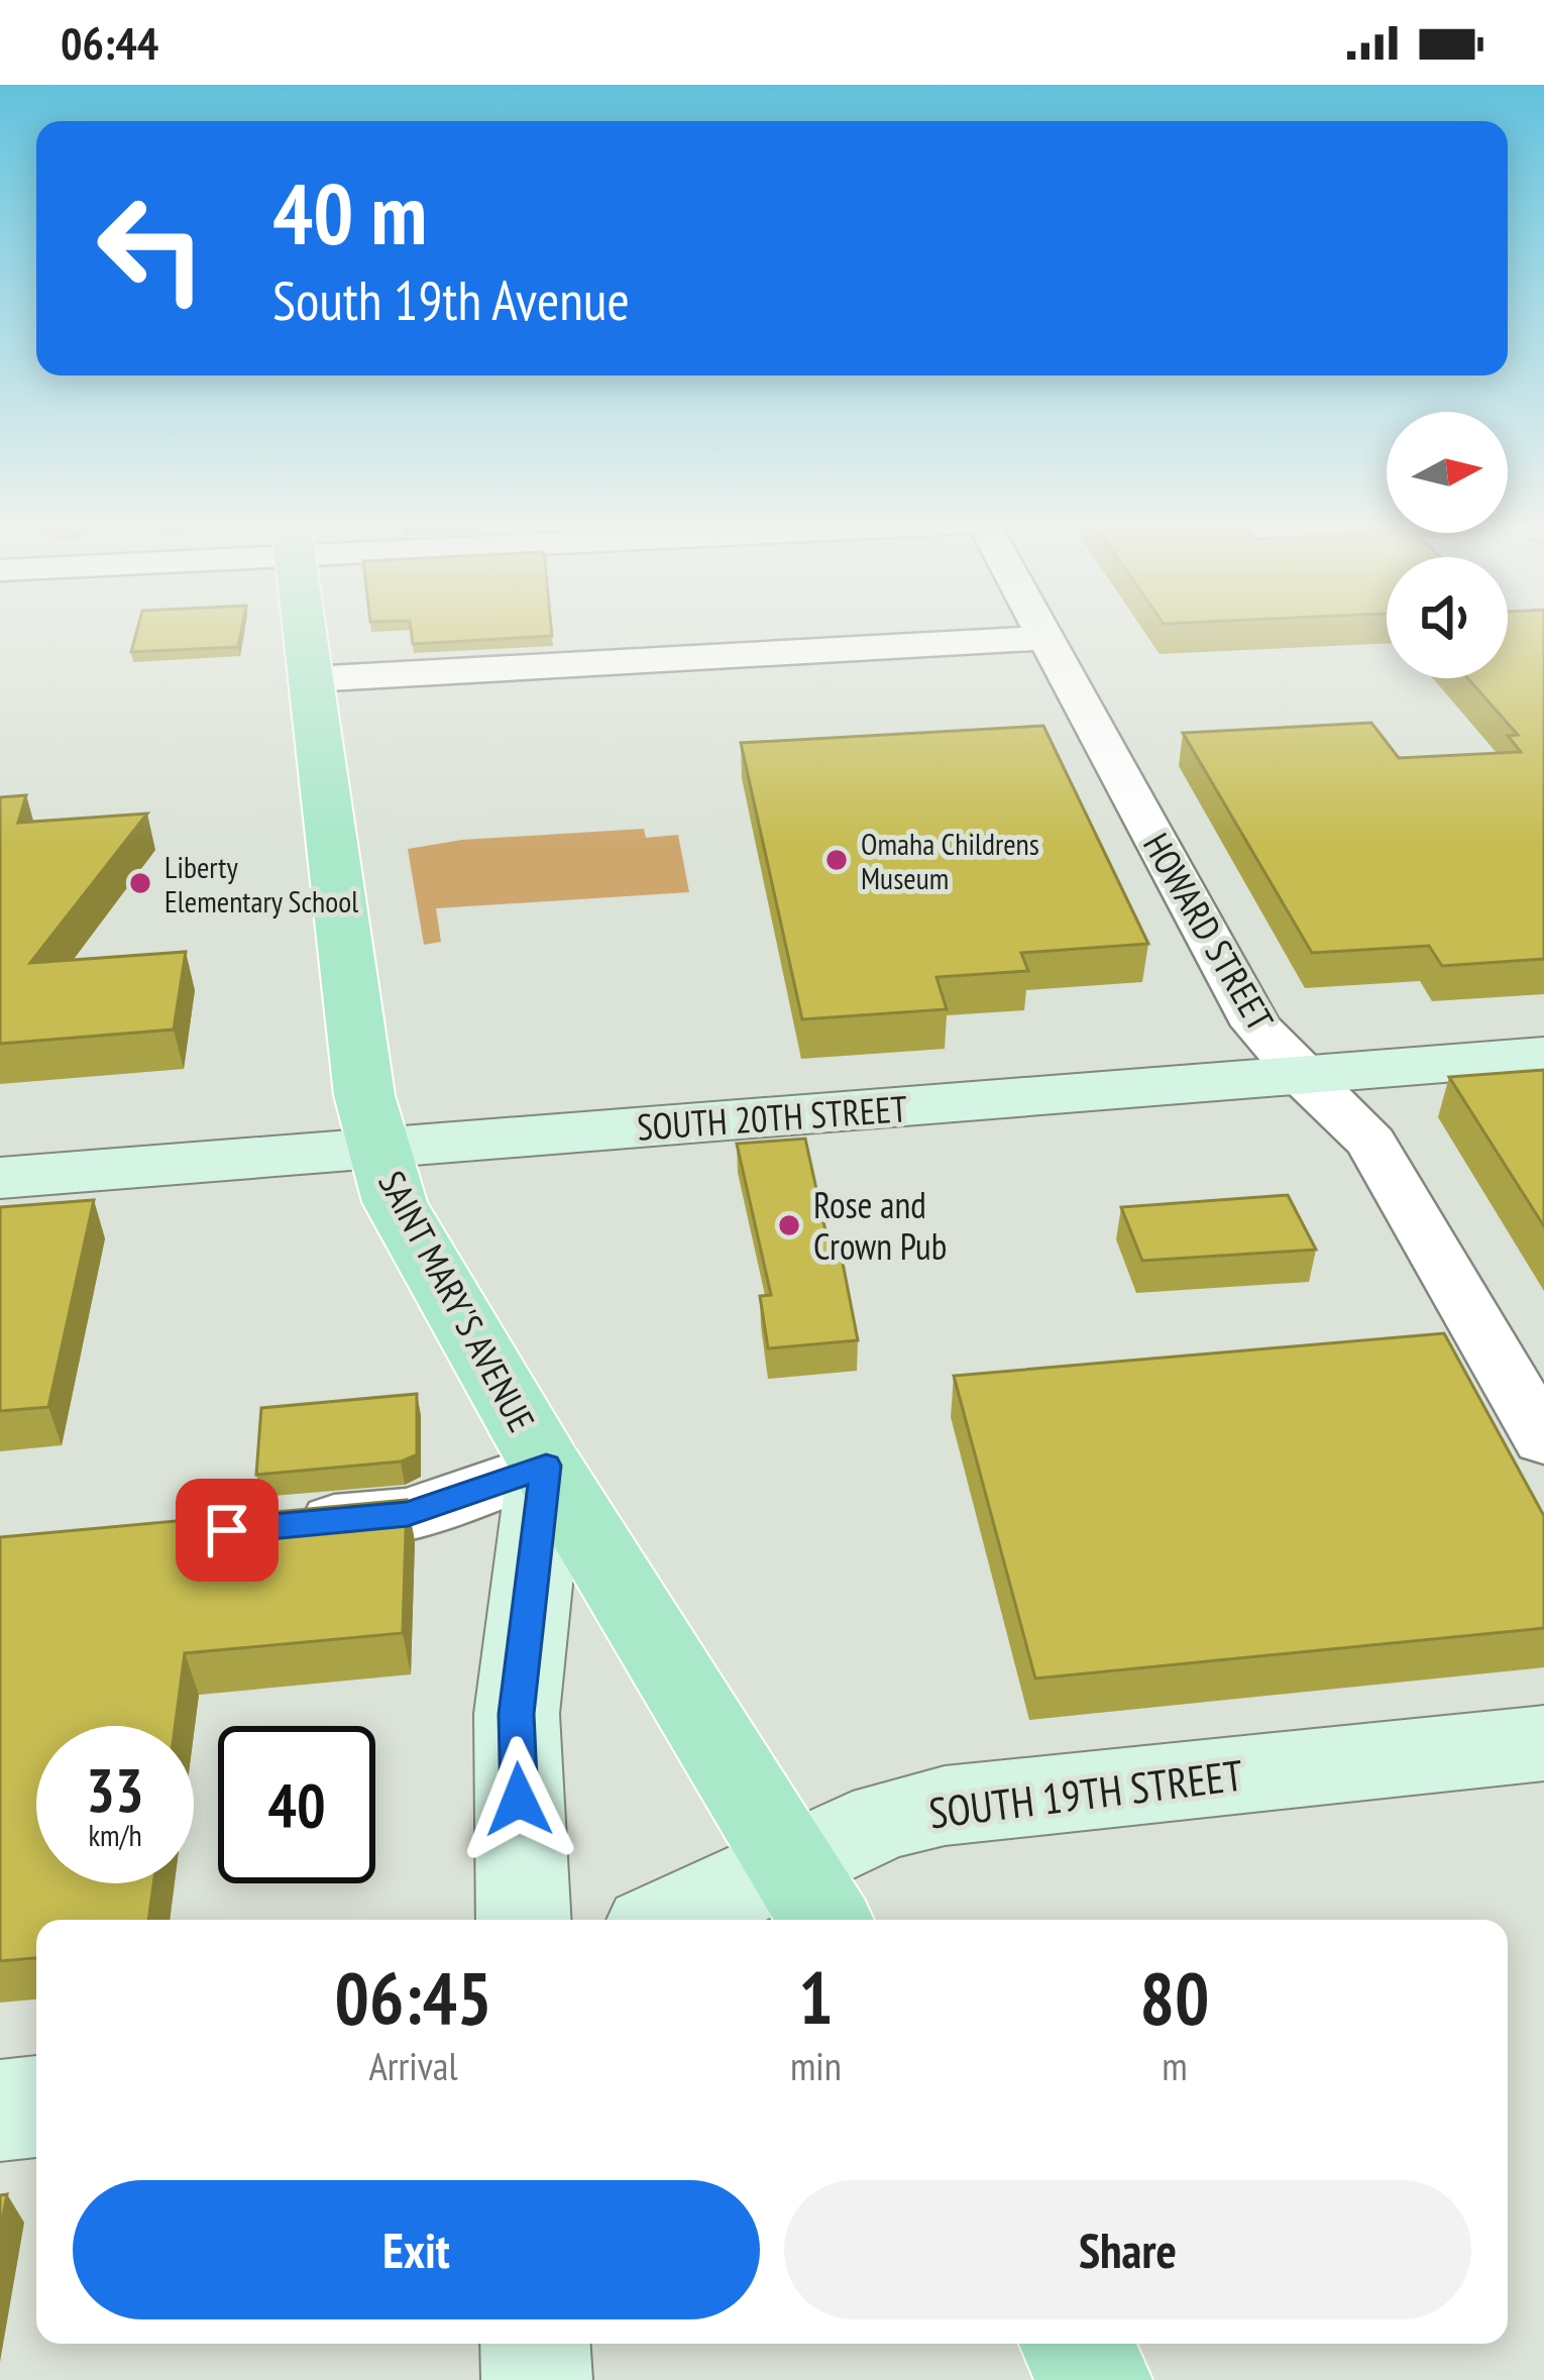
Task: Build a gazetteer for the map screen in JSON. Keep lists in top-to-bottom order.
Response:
{
  "streets": {
    "main road": ["SOUTH 20TH STREET", "SAINT MARY'S AVENUE", "SOUTH 19TH STREET"],
    "street": ["HOWARD STREET"]
  },
  "crossings": [
    ["HOWARD STREET", "SOUTH 20TH STREET"],
    ["SOUTH 20TH STREET", "SAINT MARY'S AVENUE"],
    ["SAINT MARY'S AVENUE", "SOUTH 19TH STREET"]
  ],
  "places": ["Omaha Childrens Museum", "Liberty Elementary School", "Rose and Crown Pub"],
  "north": "right",
  "page": {
    "status": "06:44",
    "turn": ["40 m", "South 19th Avenue"],
    "speed": "33 km/h",
    "limit": "40",
    "eta": [
      "06:45",
      "Arrival",
      "1",
      "min",
      "80",
      "m"
    ],
    "buttons": ["Exit", "Share"]
  }
}
